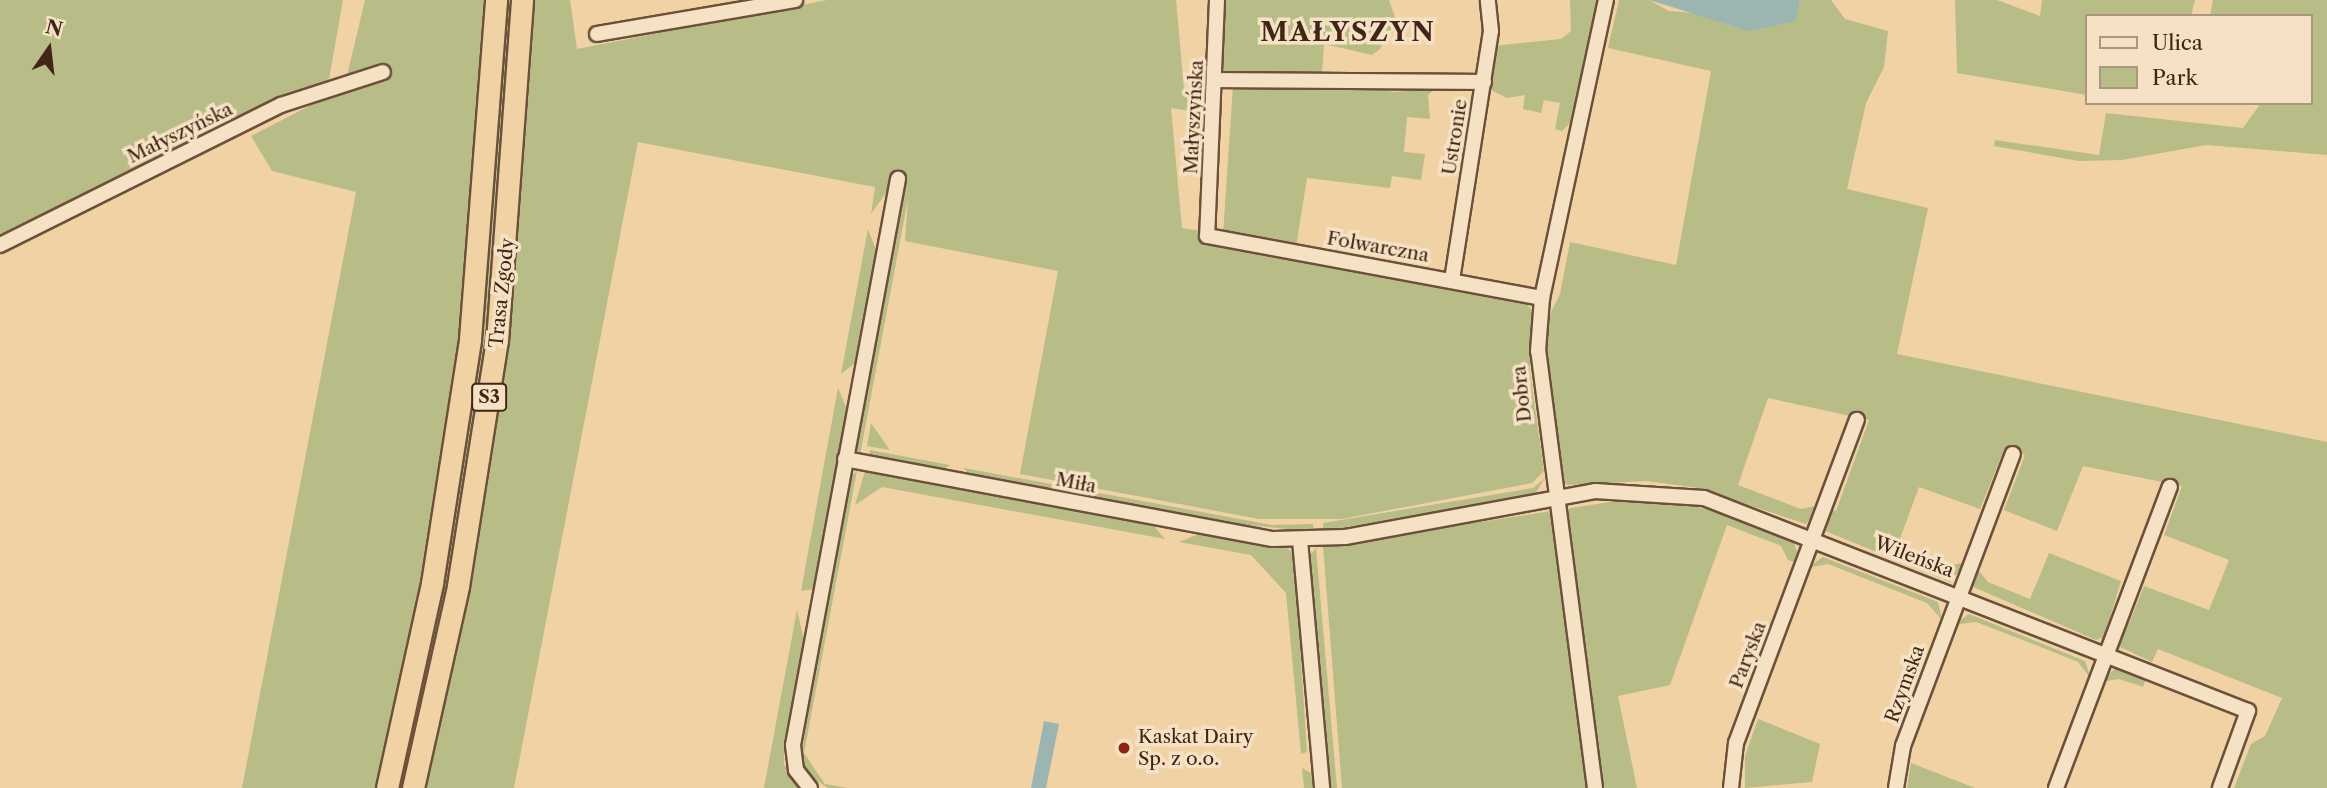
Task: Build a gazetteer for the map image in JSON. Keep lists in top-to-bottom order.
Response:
{
  "streets": {
    "highway": ["Trasa Zgody", "S3"],
    "street": [
      "Małyszyńska",
      "Ustronie",
      "Folwarczna",
      "Dobra",
      "Miła",
      "Wileńska",
      "Paryska",
      "Rzymska"
    ]
  },
  "crossings": [
    ["Małyszyńska", "Folwarczna"],
    ["Ustronie", "Folwarczna"],
    ["Folwarczna", "Dobra"],
    ["Dobra", "Miła"],
    ["Dobra", "Wileńska"],
    ["Miła", "Wileńska"],
    ["Wileńska", "Paryska"],
    ["Wileńska", "Rzymska"]
  ],
  "districts": ["MAŁYSZYN"],
  "places": ["Kaskat Dairy Sp. z o.o."],
  "legend": ["Ulica", "Park"],
  "north": "top"
}
